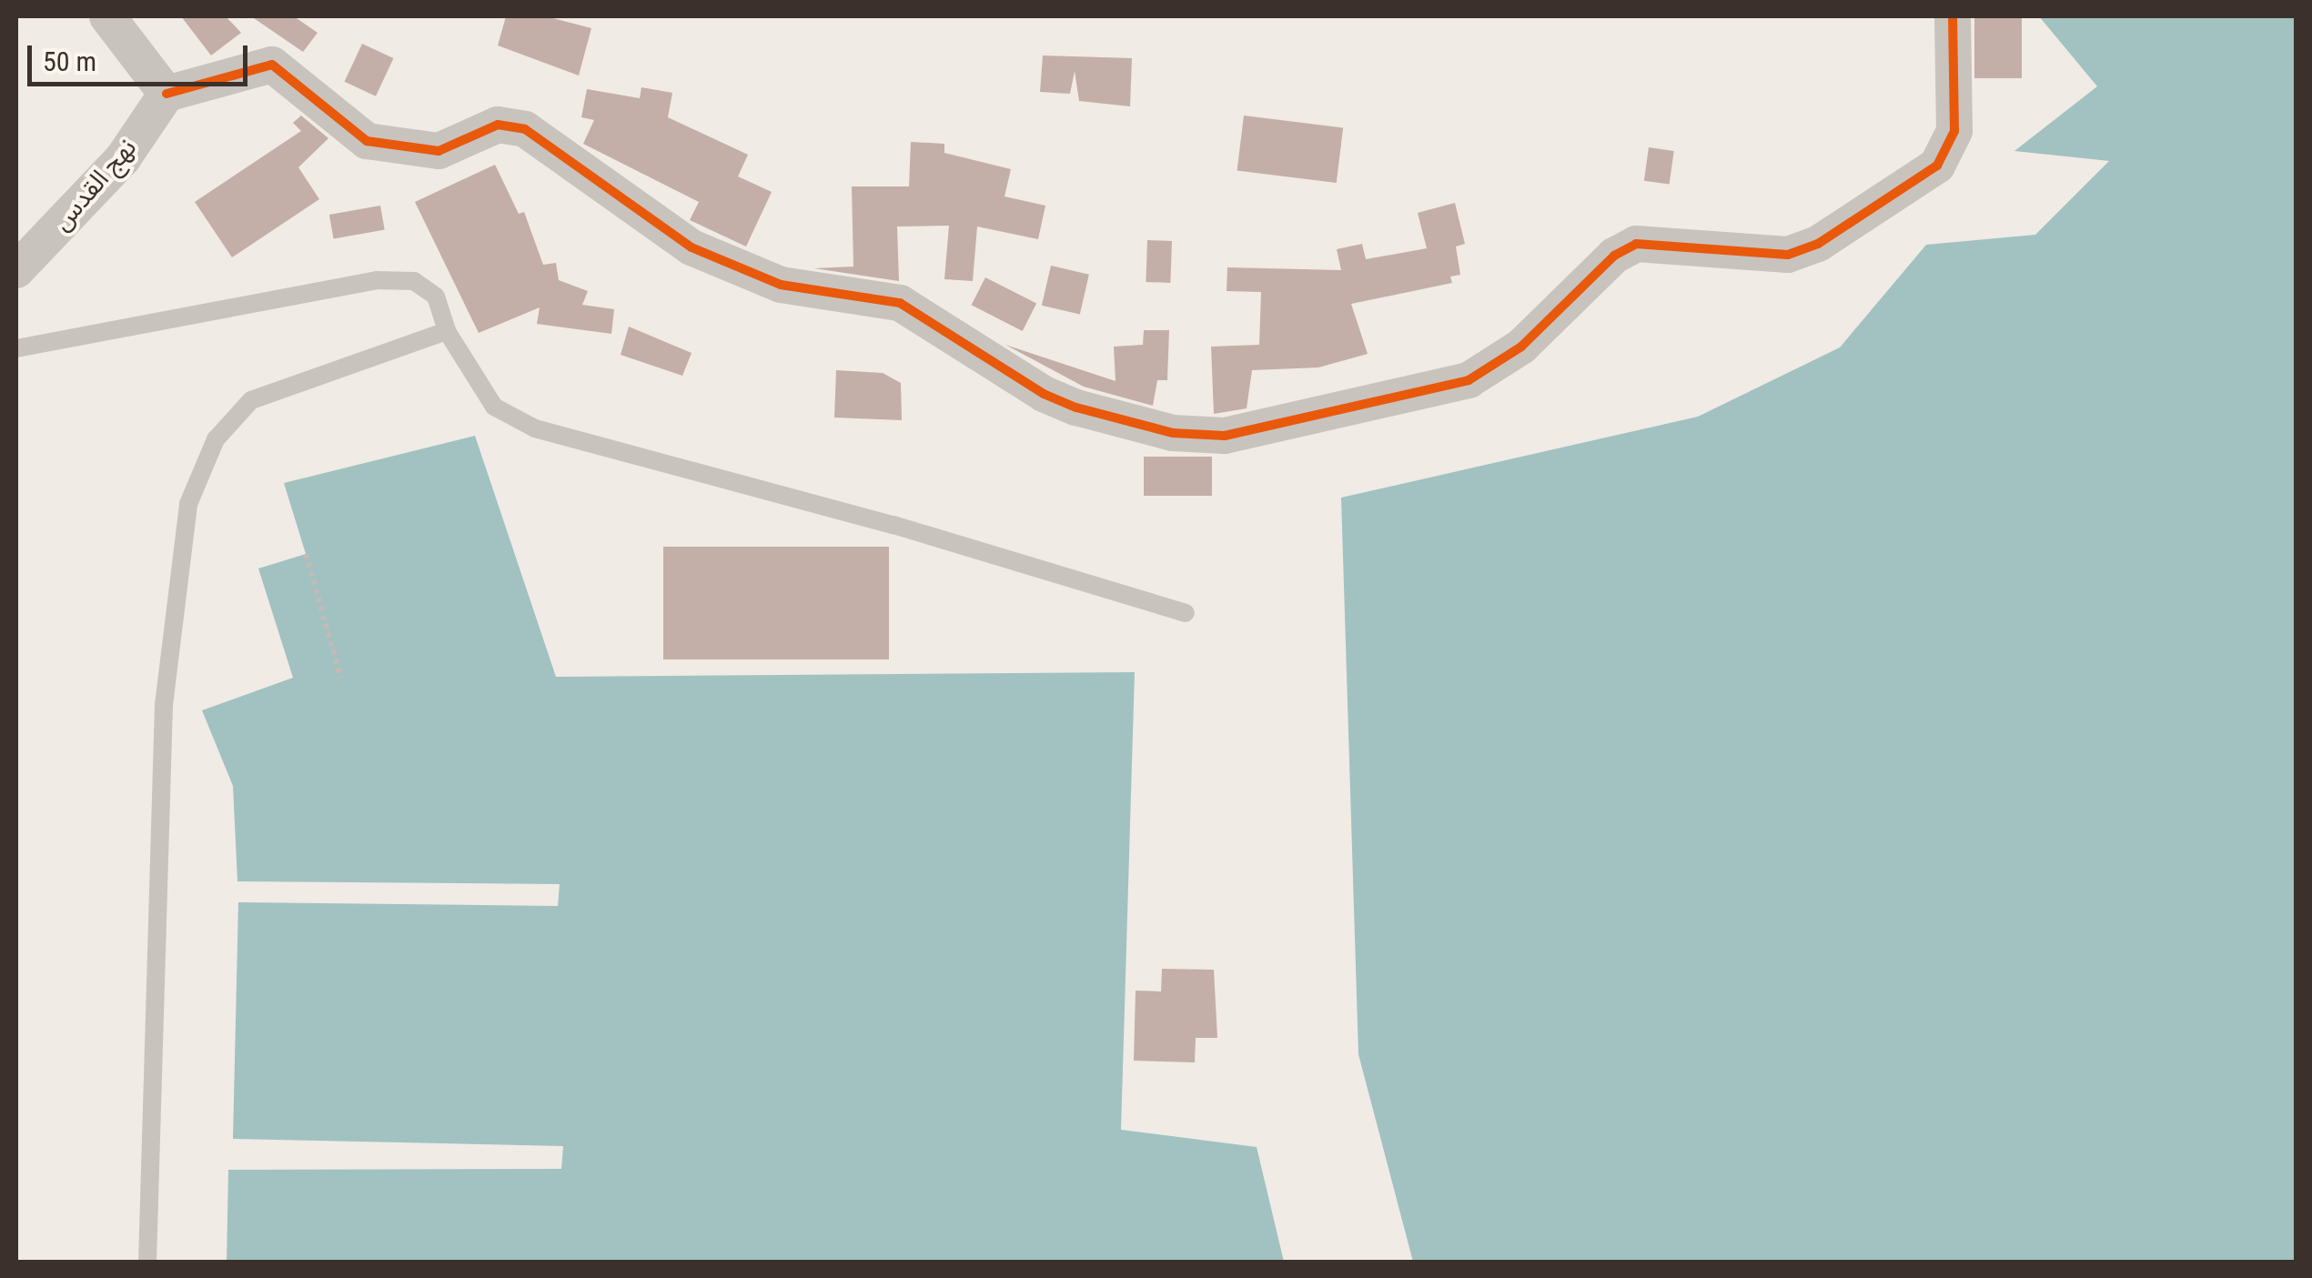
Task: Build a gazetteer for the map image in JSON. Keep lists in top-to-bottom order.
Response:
{
  "streets": {
    "street": ["نهج القدس"]
  },
  "scale_bar": "50 m"
}
